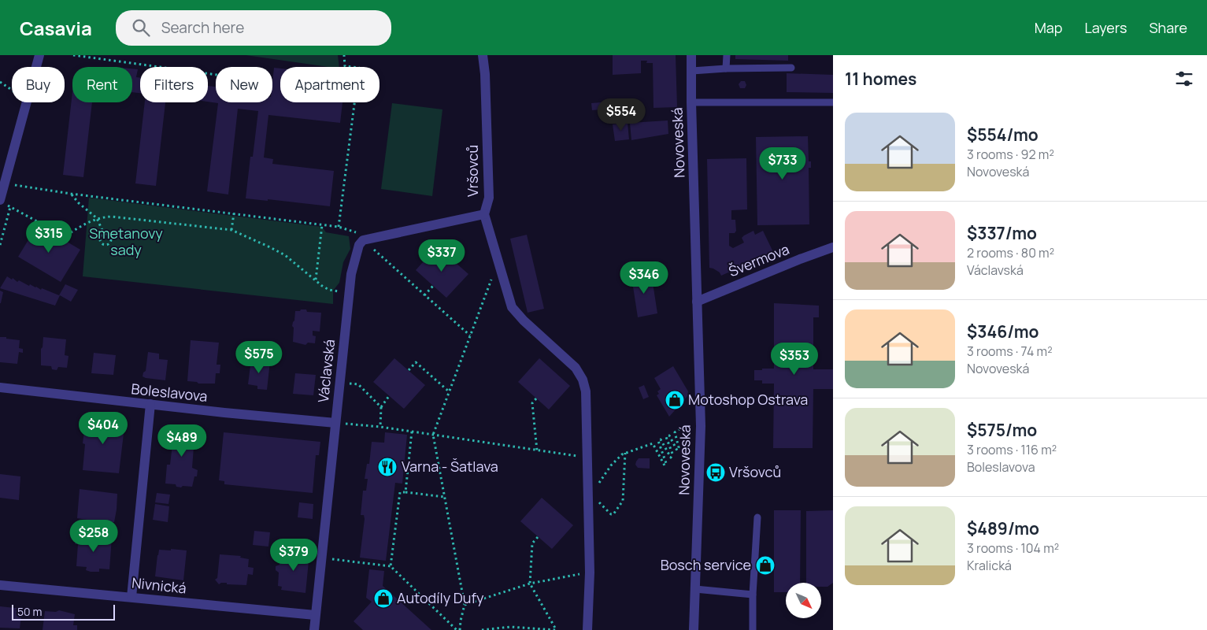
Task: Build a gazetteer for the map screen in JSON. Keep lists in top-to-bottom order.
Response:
{
  "streets": {
    "street": [
      "Novoveská",
      "Vršovců",
      "Švermova",
      "Václavská",
      "Boleslavova",
      "Nivnická"
    ]
  },
  "crossings": [
    ["Novoveská", "Švermova"],
    ["Václavská", "Boleslavova"],
    ["Václavská", "Nivnická"]
  ],
  "parks": ["Smetanovy sady"],
  "places": {
    "shop": ["Motoshop Ostrava", "Bosch service", "Autodíly Dufy"],
    "restaurant": ["Varna - Šatlava"],
    "bus stop": ["Vršovců"]
  },
  "scale_bar": "50 m",
  "north": "bottom right",
  "page": {
    "header": "Casavia",
    "search": "Search here",
    "nav": ["Map", "Layers", "Share"],
    "heading": "11 homes",
    "chip": [
      "Buy",
      "Rent",
      "Filters",
      "New",
      "Apartment"
    ],
    "price": [
      "$554",
      "$733",
      "$315",
      "$337",
      "$346",
      "$575",
      "$353",
      "$404",
      "$489",
      "$258",
      "$379"
    ],
    "list": [
      {
        "name": "$554/mo",
        "note": "3 rooms · 92 m² · Novoveská"
      },
      {
        "name": "$337/mo",
        "note": "2 rooms · 80 m² · Václavská"
      },
      {
        "name": "$346/mo",
        "note": "3 rooms · 74 m² · Novoveská"
      },
      {
        "name": "$575/mo",
        "note": "3 rooms · 116 m² · Boleslavova"
      },
      {
        "name": "$489/mo",
        "note": "3 rooms · 104 m² · Kralická"
      }
    ],
    "scale": "50 m"
  }
}
